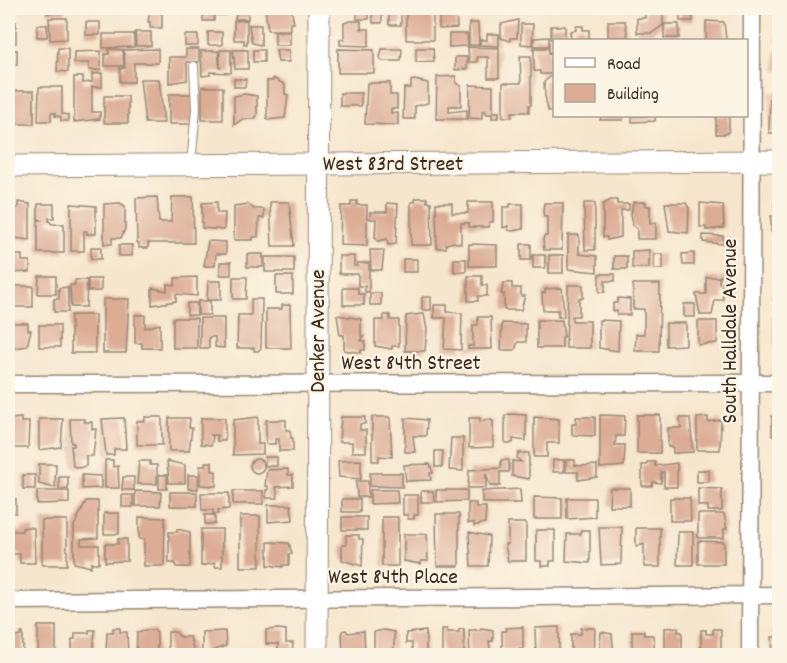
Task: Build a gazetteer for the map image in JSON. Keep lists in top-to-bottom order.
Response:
{
  "streets": {
    "street": [
      "West 83rd Street",
      "Denker Avenue",
      "South Halldale Avenue",
      "West 84th Street",
      "West 84th Place"
    ]
  },
  "crossings": [
    ["West 83rd Street", "Denker Avenue"],
    ["West 83rd Street", "South Halldale Avenue"],
    ["Denker Avenue", "West 84th Street"],
    ["Denker Avenue", "West 84th Place"],
    ["South Halldale Avenue", "West 84th Street"],
    ["South Halldale Avenue", "West 84th Place"]
  ],
  "legend": ["Road", "Building"]
}
